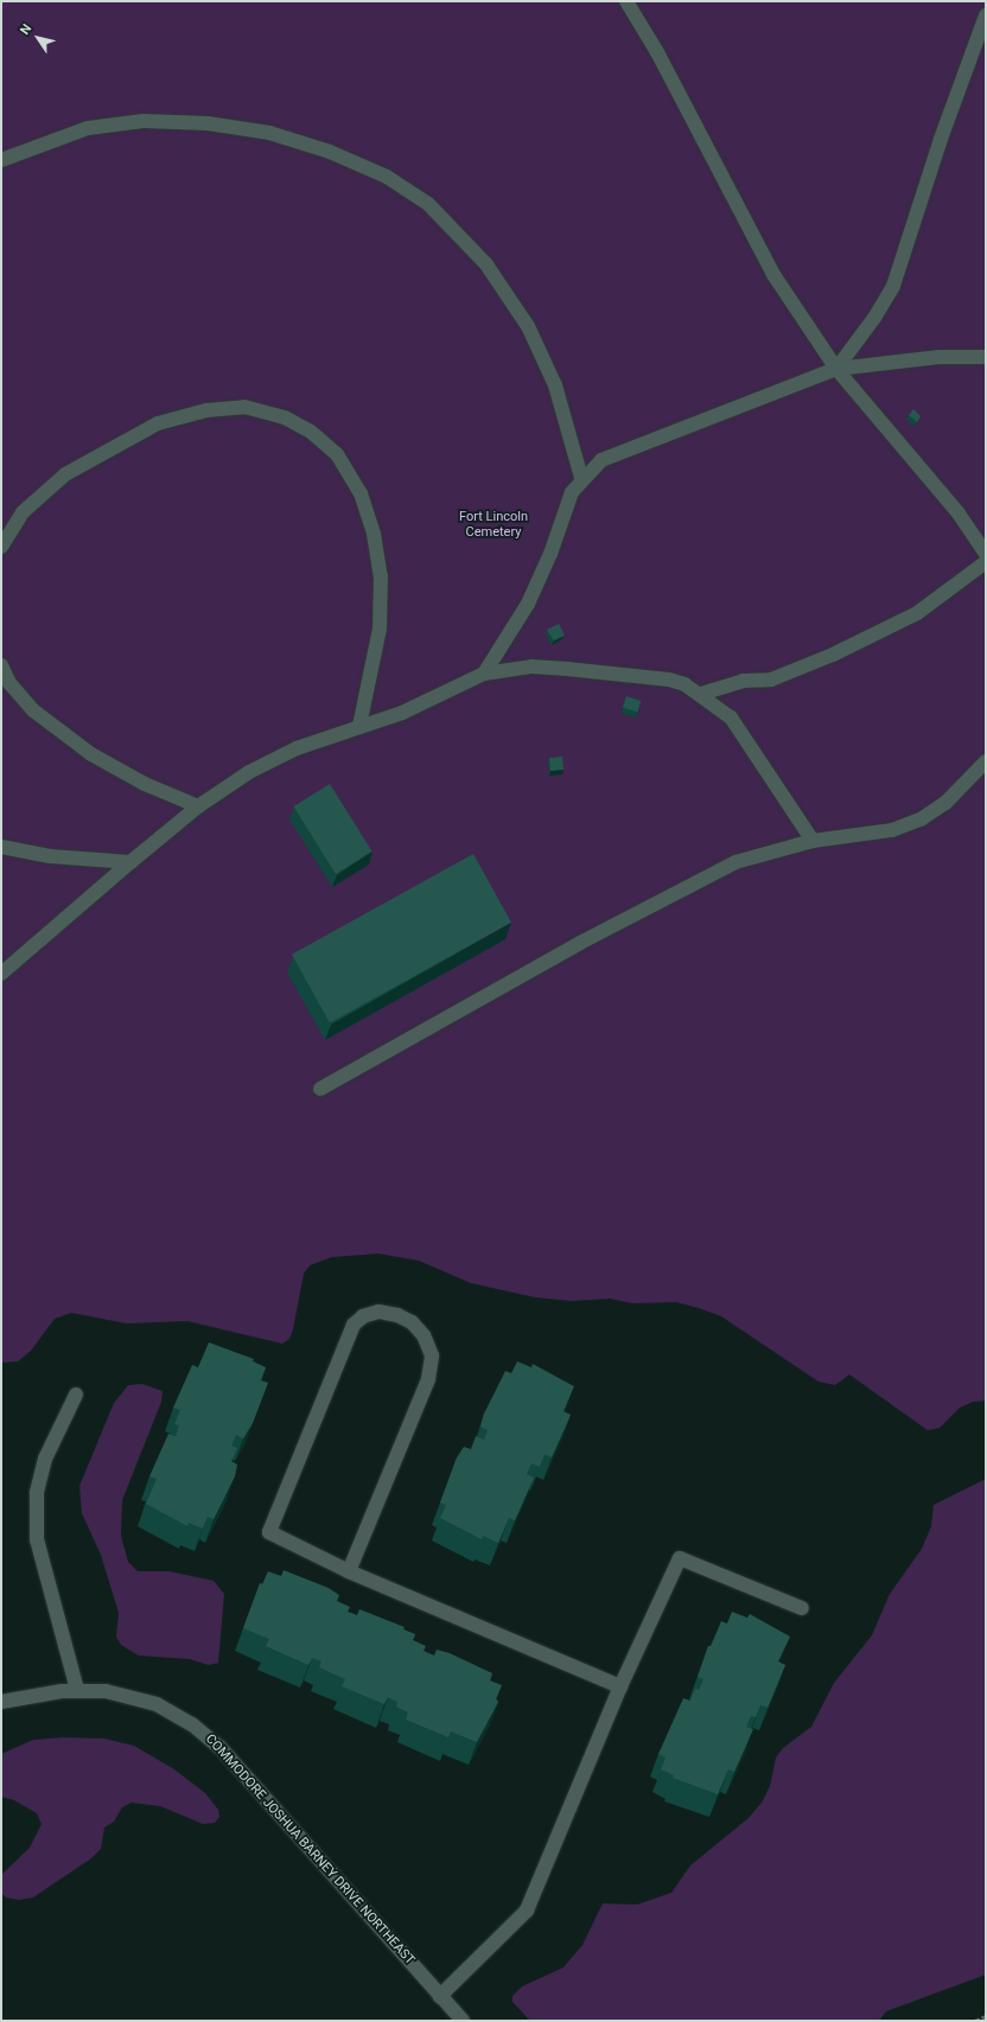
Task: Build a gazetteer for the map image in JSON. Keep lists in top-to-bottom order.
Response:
{
  "streets": {
    "street": ["COMMODORE JOSHUA BARNEY DRIVE NORTHEAST"]
  },
  "parks": ["Fort Lincoln Cemetery"],
  "north": "top left"
}
